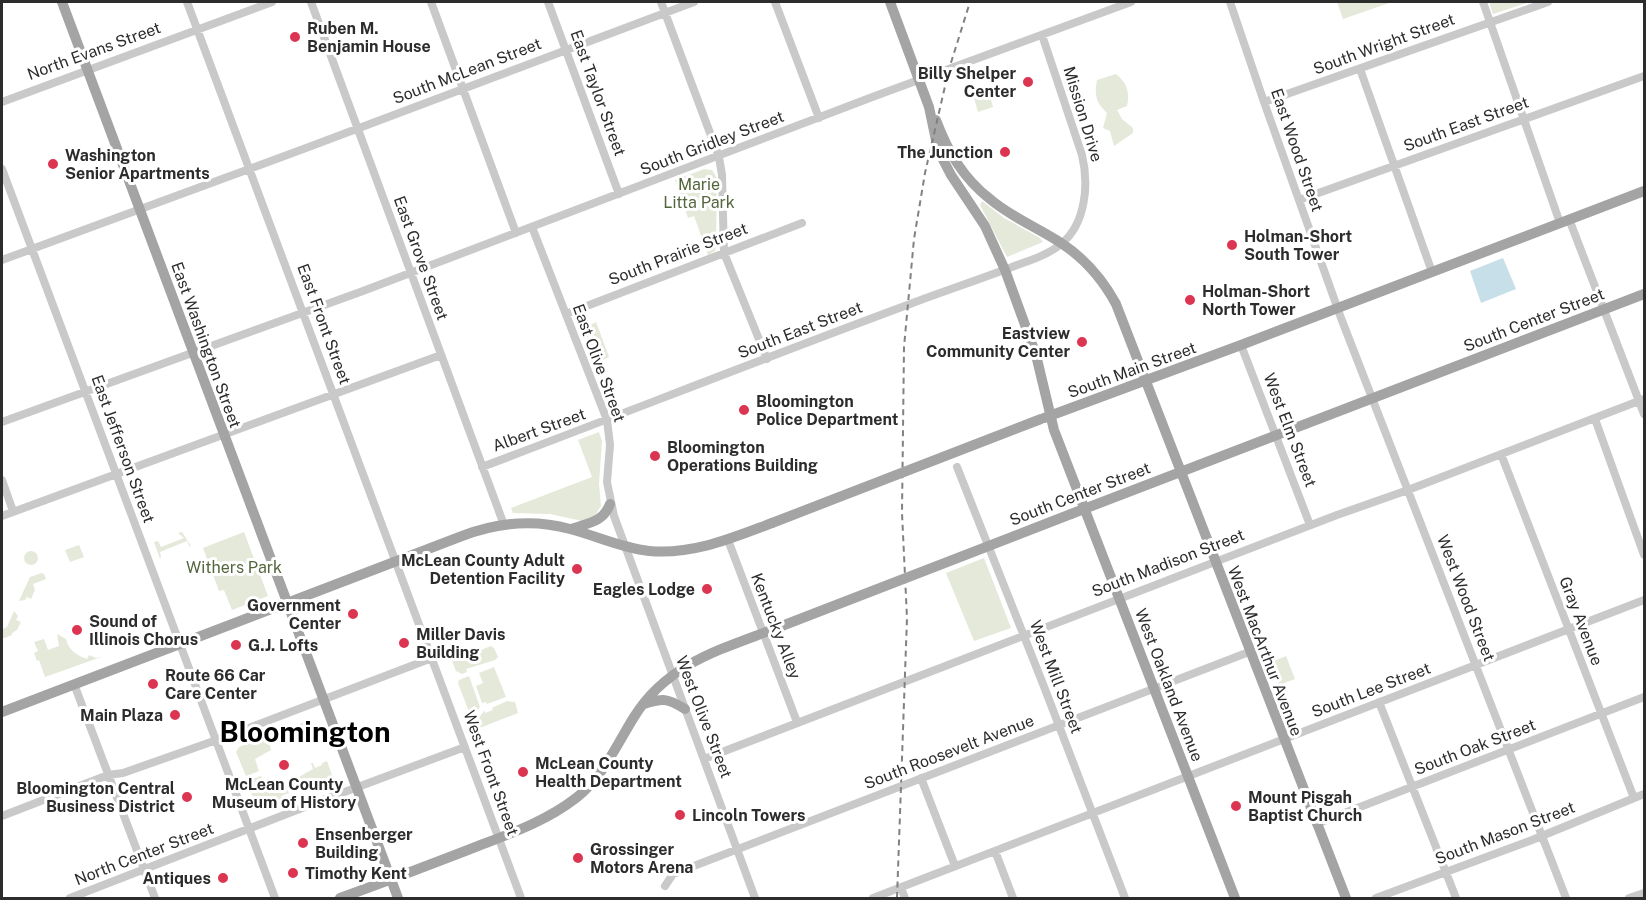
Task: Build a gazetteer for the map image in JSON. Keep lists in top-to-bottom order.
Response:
{
  "streets": {
    "main road": [
      "South Center Street",
      "East Washington Street",
      "South Main Street",
      "West MacArthur Avenue",
      "West Oakland Avenue"
    ],
    "street": [
      "South Wright Street",
      "North Evans Street",
      "South McLean Street",
      "East Taylor Street",
      "Mission Drive",
      "South East Street",
      "South Gridley Street",
      "East Wood Street",
      "South Prairie Street",
      "East Grove Street",
      "East Front Street",
      "East Olive Street",
      "Albert Street",
      "West Elm Street",
      "East Jefferson Street",
      "South Madison Street",
      "West Wood Street",
      "Gray Avenue",
      "Kentucky Alley",
      "West Mill Street",
      "South Lee Street",
      "West Olive Street",
      "South Oak Street",
      "South Roosevelt Avenue",
      "West Front Street",
      "South Mason Street",
      "North Center Street"
    ]
  },
  "crossings": [
    ["South Wright Street", "East Wood Street"],
    ["North Evans Street", "East Front Street"],
    ["North Evans Street", "East Washington Street"],
    ["South McLean Street", "East Taylor Street"],
    ["South McLean Street", "East Grove Street"],
    ["South McLean Street", "East Front Street"],
    ["South McLean Street", "East Washington Street"],
    ["South McLean Street", "East Jefferson Street"],
    ["East Taylor Street", "South Gridley Street"],
    ["Mission Drive", "South Gridley Street"],
    ["Mission Drive", "West MacArthur Avenue"],
    ["South East Street", "East Wood Street"],
    ["South East Street", "East Olive Street"],
    ["South East Street", "Albert Street"],
    ["South East Street", "West Oakland Avenue"],
    ["South Gridley Street", "East Grove Street"],
    ["South Gridley Street", "East Front Street"],
    ["South Gridley Street", "East Washington Street"],
    ["South Gridley Street", "East Olive Street"],
    ["South Gridley Street", "East Jefferson Street"],
    ["East Wood Street", "South Main Street"],
    ["East Wood Street", "West Wood Street"],
    ["South Prairie Street", "East Olive Street"],
    ["East Grove Street", "Albert Street"],
    ["South Center Street", "West Elm Street"],
    ["South Center Street", "West Wood Street"],
    ["South Center Street", "Kentucky Alley"],
    ["South Center Street", "West MacArthur Avenue"],
    ["South Center Street", "West Oakland Avenue"],
    ["South Center Street", "West Olive Street"],
    ["South Center Street", "West Front Street"],
    ["East Front Street", "West Front Street"],
    ["East Washington Street", "North Center Street"],
    ["East Olive Street", "South Main Street"],
    ["East Olive Street", "Albert Street"],
    ["East Olive Street", "West Olive Street"],
    ["South Main Street", "West Elm Street"],
    ["South Main Street", "West Wood Street"],
    ["South Main Street", "Kentucky Alley"],
    ["South Main Street", "West MacArthur Avenue"],
    ["South Main Street", "West Oakland Avenue"],
    ["South Main Street", "West Olive Street"],
    ["West Elm Street", "South Madison Street"],
    ["East Jefferson Street", "North Center Street"],
    ["South Madison Street", "West Wood Street"],
    ["South Madison Street", "Gray Avenue"],
    ["South Madison Street", "Kentucky Alley"],
    ["South Madison Street", "West MacArthur Avenue"],
    ["South Madison Street", "West Mill Street"],
    ["South Madison Street", "West Oakland Avenue"],
    ["South Madison Street", "West Olive Street"],
    ["West Wood Street", "South Lee Street"],
    ["West Wood Street", "South Oak Street"],
    ["West Wood Street", "South Mason Street"],
    ["Gray Avenue", "South Lee Street"],
    ["Gray Avenue", "South Oak Street"],
    ["Gray Avenue", "South Mason Street"],
    ["West MacArthur Avenue", "West Oakland Avenue"],
    ["West MacArthur Avenue", "South Lee Street"],
    ["West MacArthur Avenue", "South Oak Street"],
    ["West MacArthur Avenue", "South Roosevelt Avenue"],
    ["West Mill Street", "South Lee Street"],
    ["West Mill Street", "South Roosevelt Avenue"],
    ["West Oakland Avenue", "South Lee Street"],
    ["West Oakland Avenue", "South Roosevelt Avenue"],
    ["West Olive Street", "South Roosevelt Avenue"],
    ["West Front Street", "North Center Street"]
  ],
  "districts": ["Bloomington"],
  "parks": ["Marie Litta Park", "Withers Park"],
  "places": [
    "Ruben M. Benjamin House",
    "Billy Shelper Center",
    "The Junction",
    "Washington Senior Apartments",
    "Holman-Short South Tower",
    "Holman-Short North Tower",
    "Eastview Community Center",
    "Bloomington Police Department",
    "Bloomington Operations Building",
    "McLean County Adult Detention Facility",
    "Eagles Lodge",
    "Government Center",
    "Sound of Illinois Chorus",
    "Miller Davis Building",
    "G.J. Lofts",
    "Route 66 Car Care Center",
    "Main Plaza",
    "McLean County Museum of History",
    "McLean County Health Department",
    "Bloomington Central Business District",
    "Mount Pisgah Baptist Church",
    "Lincoln Towers",
    "Ensenberger Building",
    "Grossinger Motors Arena",
    "Timothy Kent",
    "Antiques"
  ]
}
